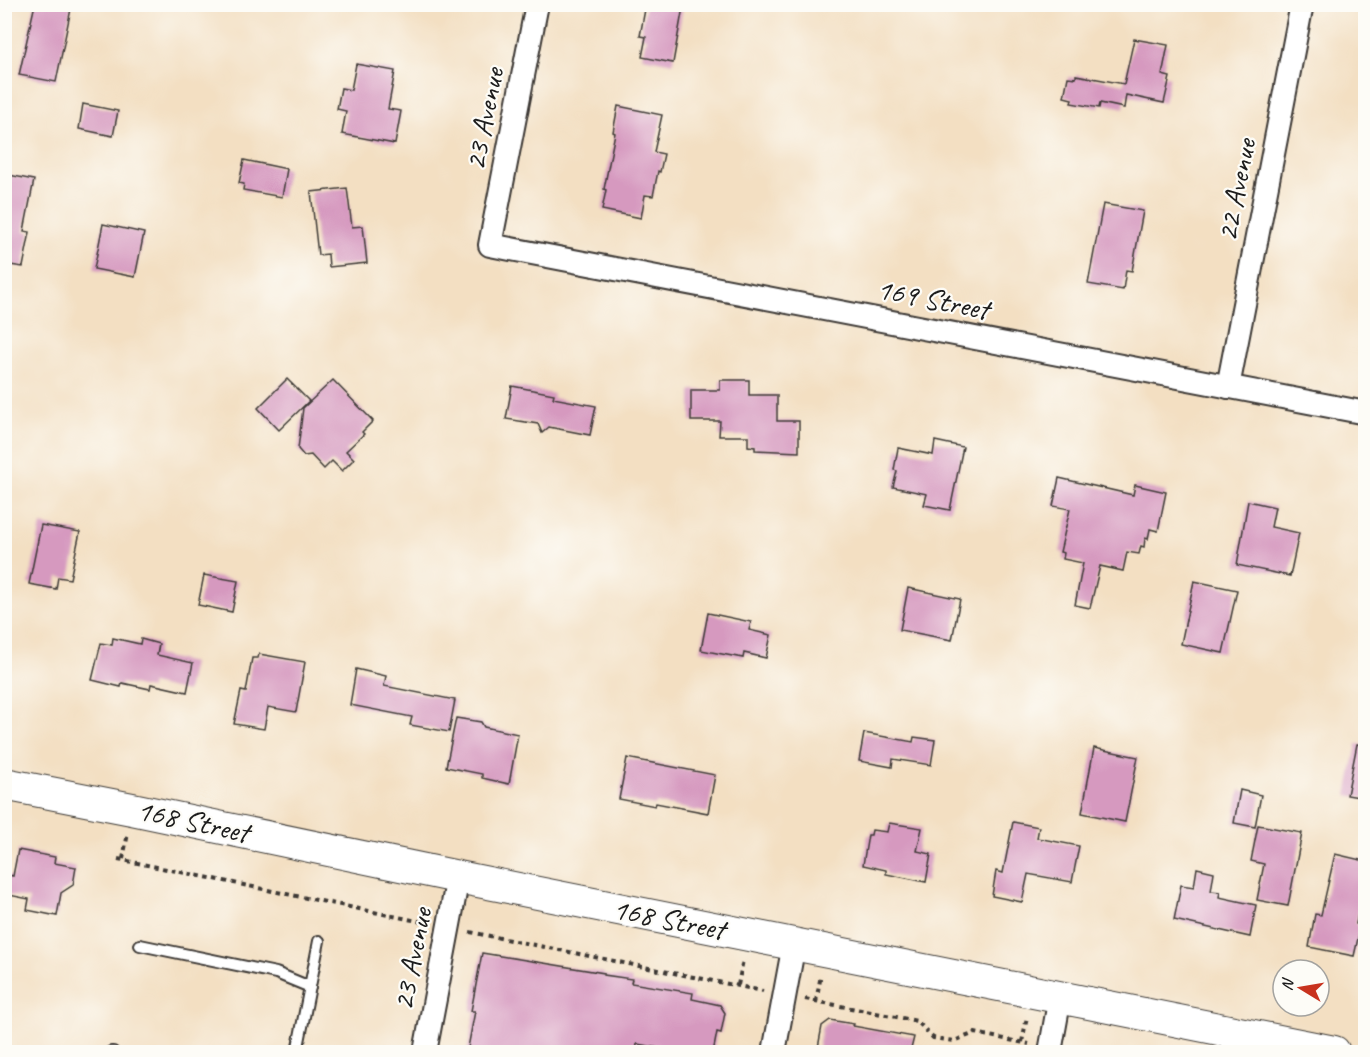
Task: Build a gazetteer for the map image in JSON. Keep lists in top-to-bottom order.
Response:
{
  "streets": {
    "main road": ["168 Street"],
    "street": ["23 Avenue", "22 Avenue", "169 Street"]
  },
  "crossings": [
    ["23 Avenue", "169 Street"],
    ["23 Avenue", "168 Street"],
    ["22 Avenue", "169 Street"]
  ],
  "north": "left"
}
